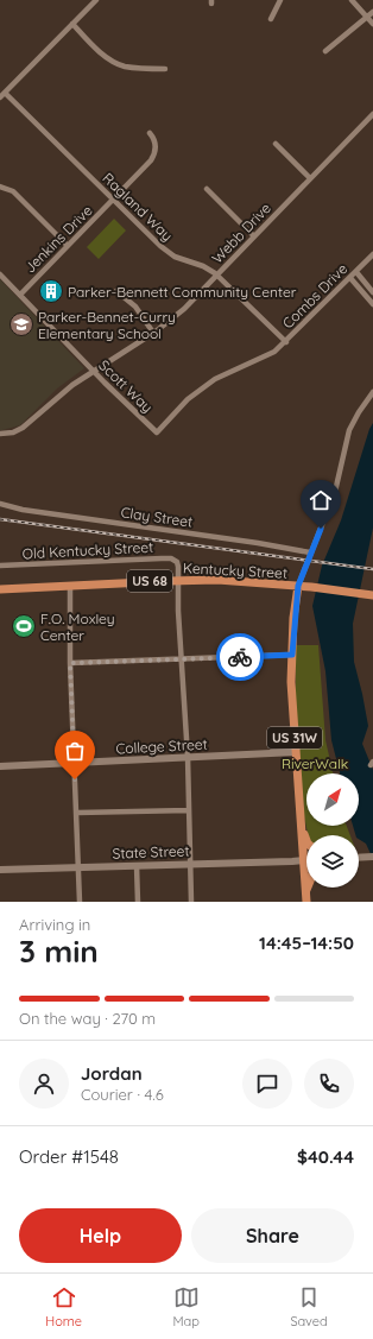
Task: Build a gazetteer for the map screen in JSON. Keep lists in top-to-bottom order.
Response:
{
  "streets": {
    "main road": ["Kentucky Street", "US 68", "US 31W"],
    "street": [
      "Ragland Way",
      "Webb Drive",
      "Jenkins Drive",
      "Combs Drive",
      "Scott Way",
      "Clay Street",
      "Old Kentucky Street",
      "College Street",
      "State Street"
    ]
  },
  "crossings": [
    ["Ragland Way", "Webb Drive"],
    ["Ragland Way", "Jenkins Drive"],
    ["Ragland Way", "Combs Drive"],
    ["Webb Drive", "Scott Way"],
    ["Jenkins Drive", "Scott Way"],
    ["Combs Drive", "Scott Way"],
    ["Old Kentucky Street", "Kentucky Street"],
    ["Kentucky Street", "US 31W"],
    ["US 31W", "College Street"],
    ["US 31W", "State Street"]
  ],
  "parks": ["RiverWalk"],
  "places": {
    "building": ["Parker-Bennett Community Center"],
    "school or university": ["Parker-Bennet-Curry Elementary School"],
    "sports": ["F.O. Moxley Center"]
  },
  "north": "top right",
  "page": {
    "heading": ["3 min", "Arriving in", "14:45–14:50"],
    "panel": [
      "Jordan",
      "Courier · 4.6",
      "Order #1548",
      "$40.44"
    ],
    "bar": "On the way · 270 m",
    "buttons": ["Help", "Share"],
    "tabs": ["Home", "Map", "Saved"]
  }
}
